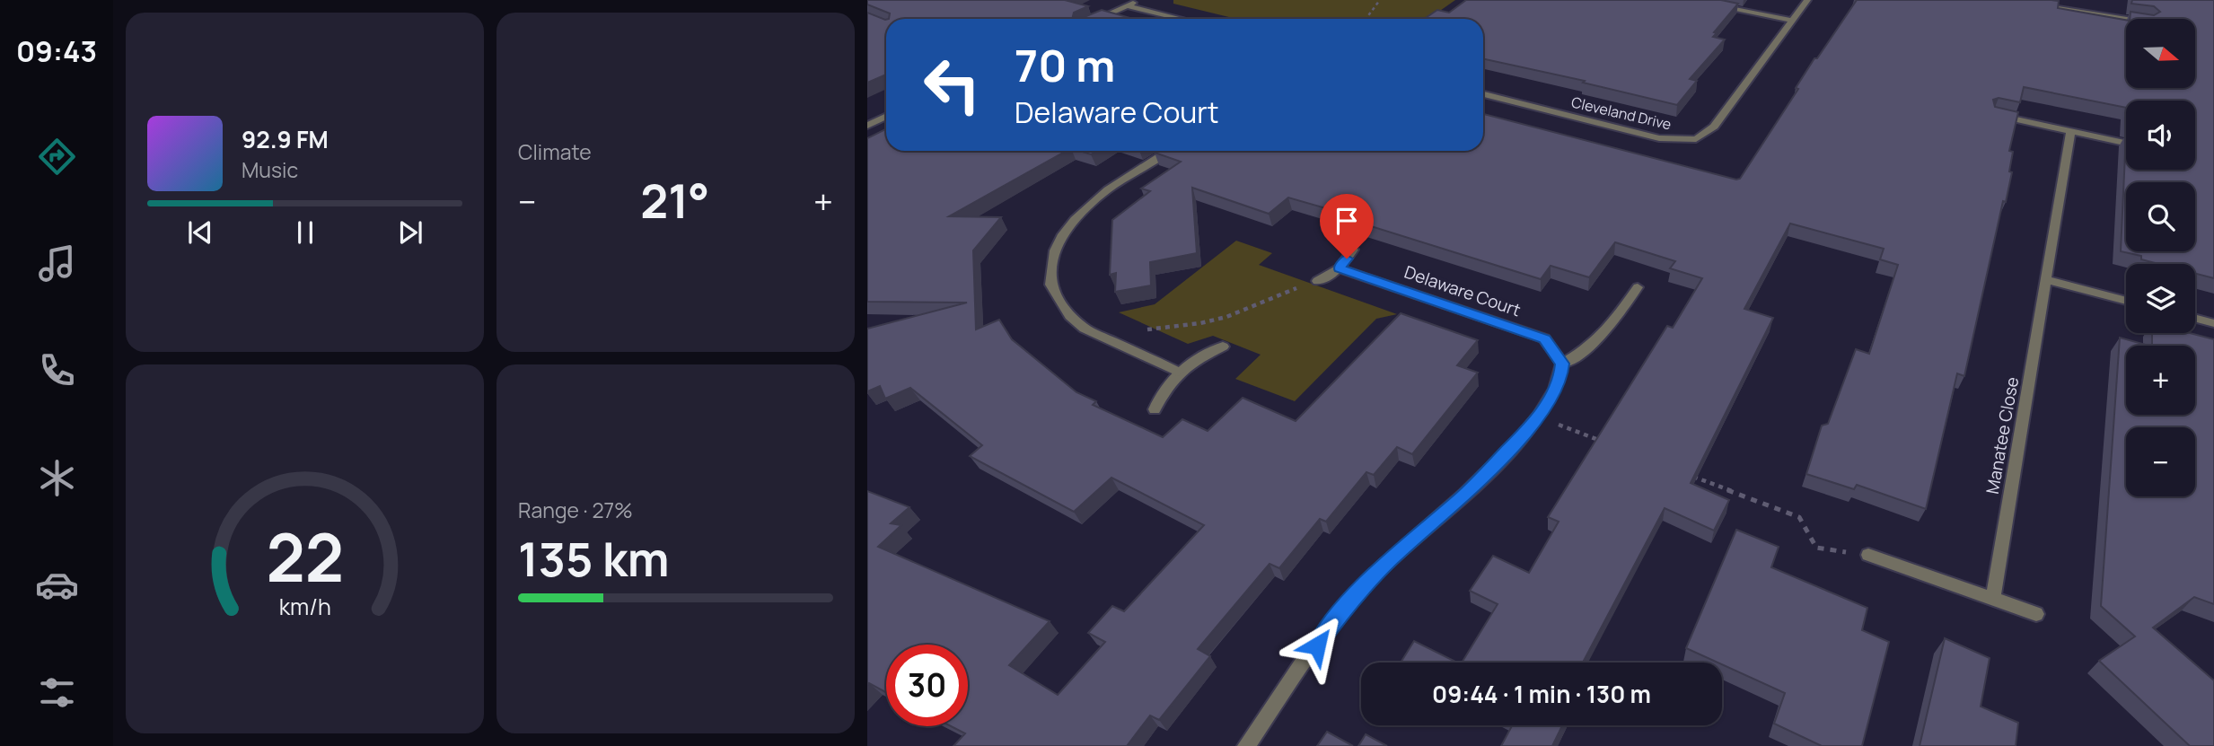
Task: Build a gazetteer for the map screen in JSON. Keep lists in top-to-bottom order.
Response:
{
  "streets": {
    "street": ["Cleveland Drive", "Delaware Court", "Manatee Close"]
  },
  "north": "right",
  "page": {
    "tabs": "09:43",
    "tile": [
      "Climate",
      ["Range · 27%", "135 km"]
    ],
    "map_buttons": ["+", "−"],
    "turn": ["70 m", "Delaware Court"],
    "song": ["92.9 FM", "Music"],
    "heat": ["−", "21°", "+"],
    "limit": "30",
    "trip": "09:44 · 1 min · 130 m",
    "gauge": ["22", "km/h"]
  }
}
